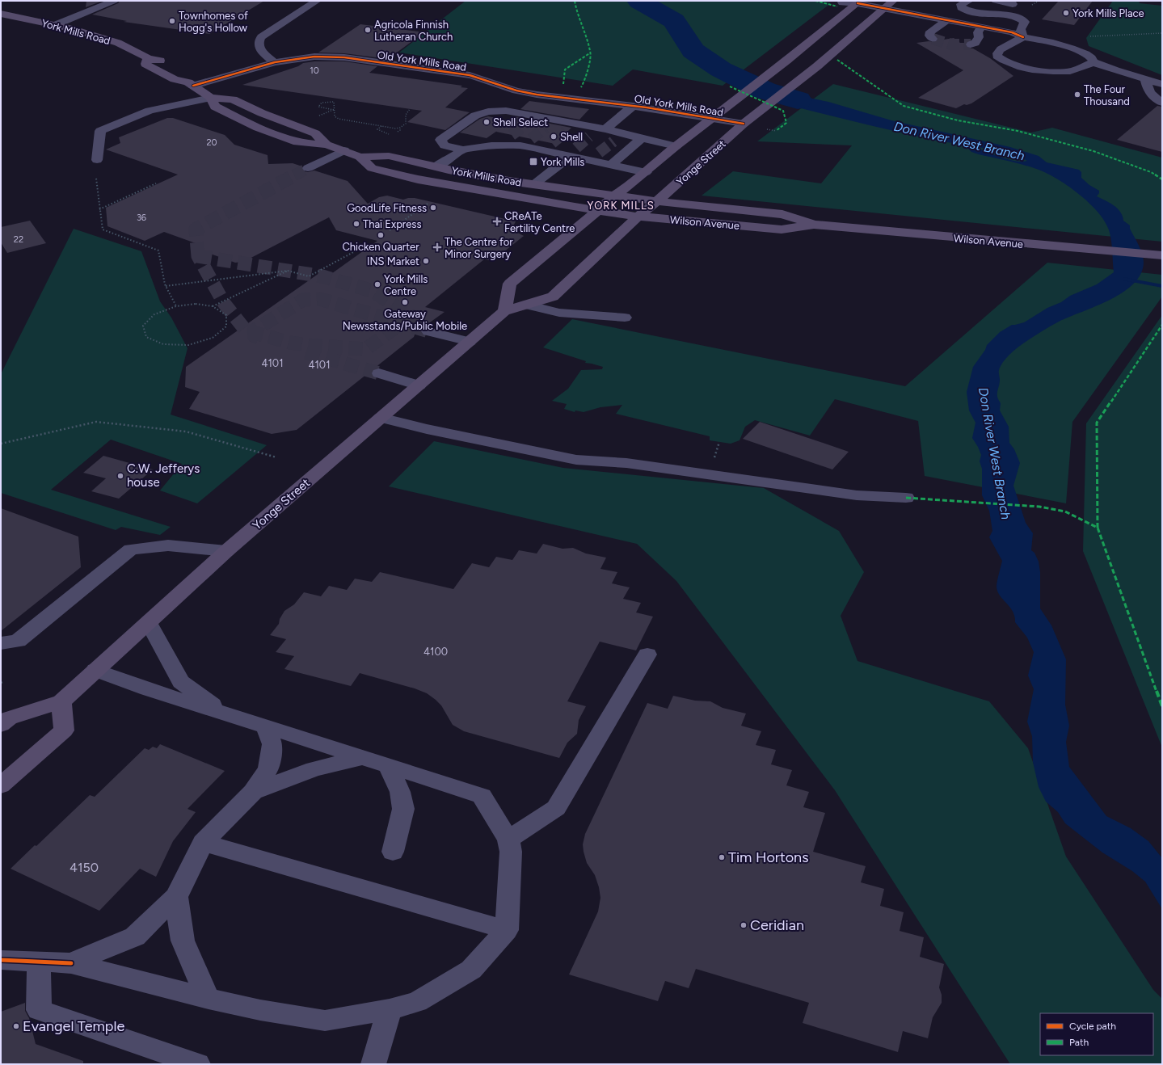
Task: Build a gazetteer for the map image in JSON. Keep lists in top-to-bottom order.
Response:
{
  "streets": {
    "main road": ["York Mills Road", "Yonge Street", "Wilson Avenue"],
    "street": ["Old York Mills Road"]
  },
  "crossings": [
    ["York Mills Road", "Old York Mills Road"],
    ["York Mills Road", "Wilson Avenue"],
    ["Old York Mills Road", "Yonge Street"],
    ["Yonge Street", "Wilson Avenue"]
  ],
  "districts": ["YORK MILLS"],
  "water": ["Don River West Branch"],
  "places": {
    "other": [
      "York Mills Place",
      "Townhomes of Hogg's Hollow",
      "Agricola Finnish Lutheran Church",
      "The Four Thousand",
      "Shell Select",
      "Shell",
      "GoodLife Fitness",
      "Thaï Express",
      "Chicken Quarter",
      "INS Market",
      "York Mills Centre",
      "Gateway Newsstands/Public Mobile",
      "C.W. Jefferys house",
      "Tim Hortons",
      "Ceridian",
      "Evangel Temple"
    ],
    "transit": ["York Mills"],
    "health": ["CReATe Fertility Centre", "The Centre for Minor Surgery"]
  },
  "house_numbers": [
    "10",
    "20",
    "36",
    "22",
    "4101",
    "4101",
    "4100",
    "4150"
  ],
  "legend": ["Cycle path", "Path"]
}
